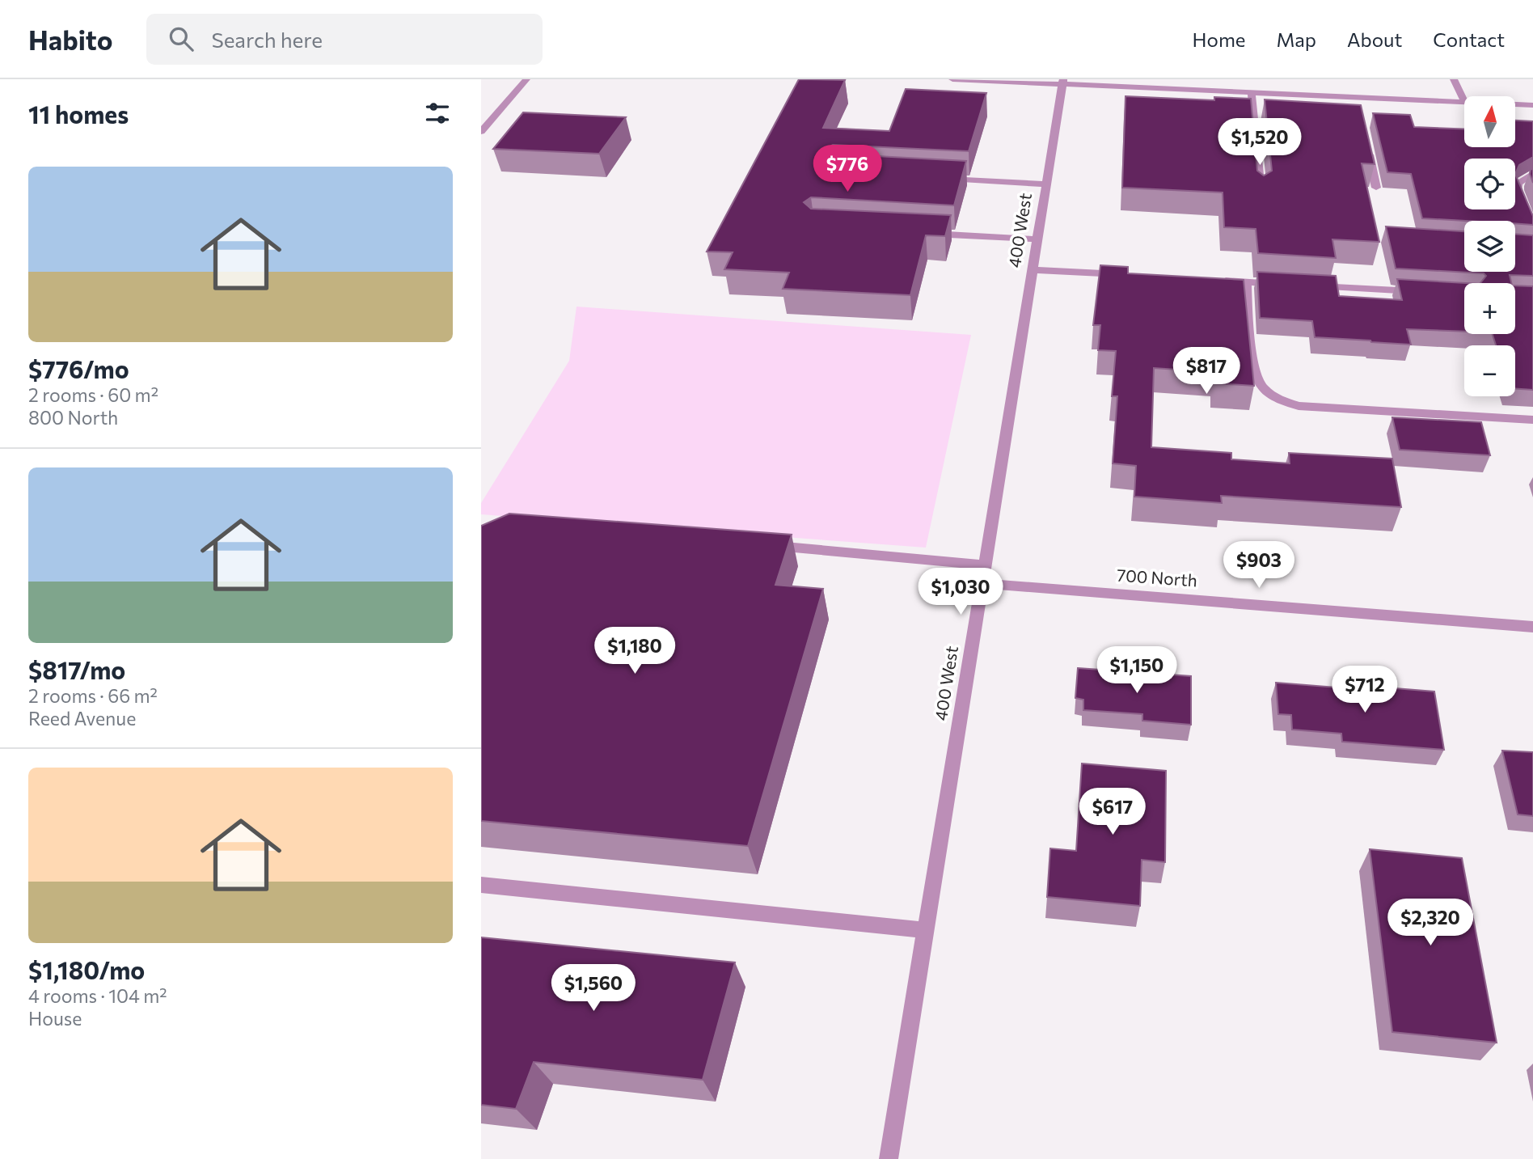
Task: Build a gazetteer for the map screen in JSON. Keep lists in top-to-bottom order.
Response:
{
  "streets": {
    "street": ["400 West", "700 North"]
  },
  "crossings": [
    ["400 West", "700 North"]
  ],
  "north": "top",
  "page": {
    "header": "Habito",
    "search": "Search here",
    "nav": [
      "Home",
      "Map",
      "About",
      "Contact"
    ],
    "heading": "11 homes",
    "map_buttons": ["+", "−"],
    "price": [
      "$1,520",
      "$776",
      "$817",
      "$903",
      "$1,030",
      "$1,180",
      "$1,150",
      "$712",
      "$617",
      "$2,320",
      "$1,560"
    ],
    "list": [
      {
        "name": "$776/mo",
        "note": "2 rooms · 60 m² · 800 North"
      },
      {
        "name": "$817/mo",
        "note": "2 rooms · 66 m² · Reed Avenue"
      },
      {
        "name": "$1,180/mo",
        "note": "4 rooms · 104 m² · House"
      }
    ]
  }
}
